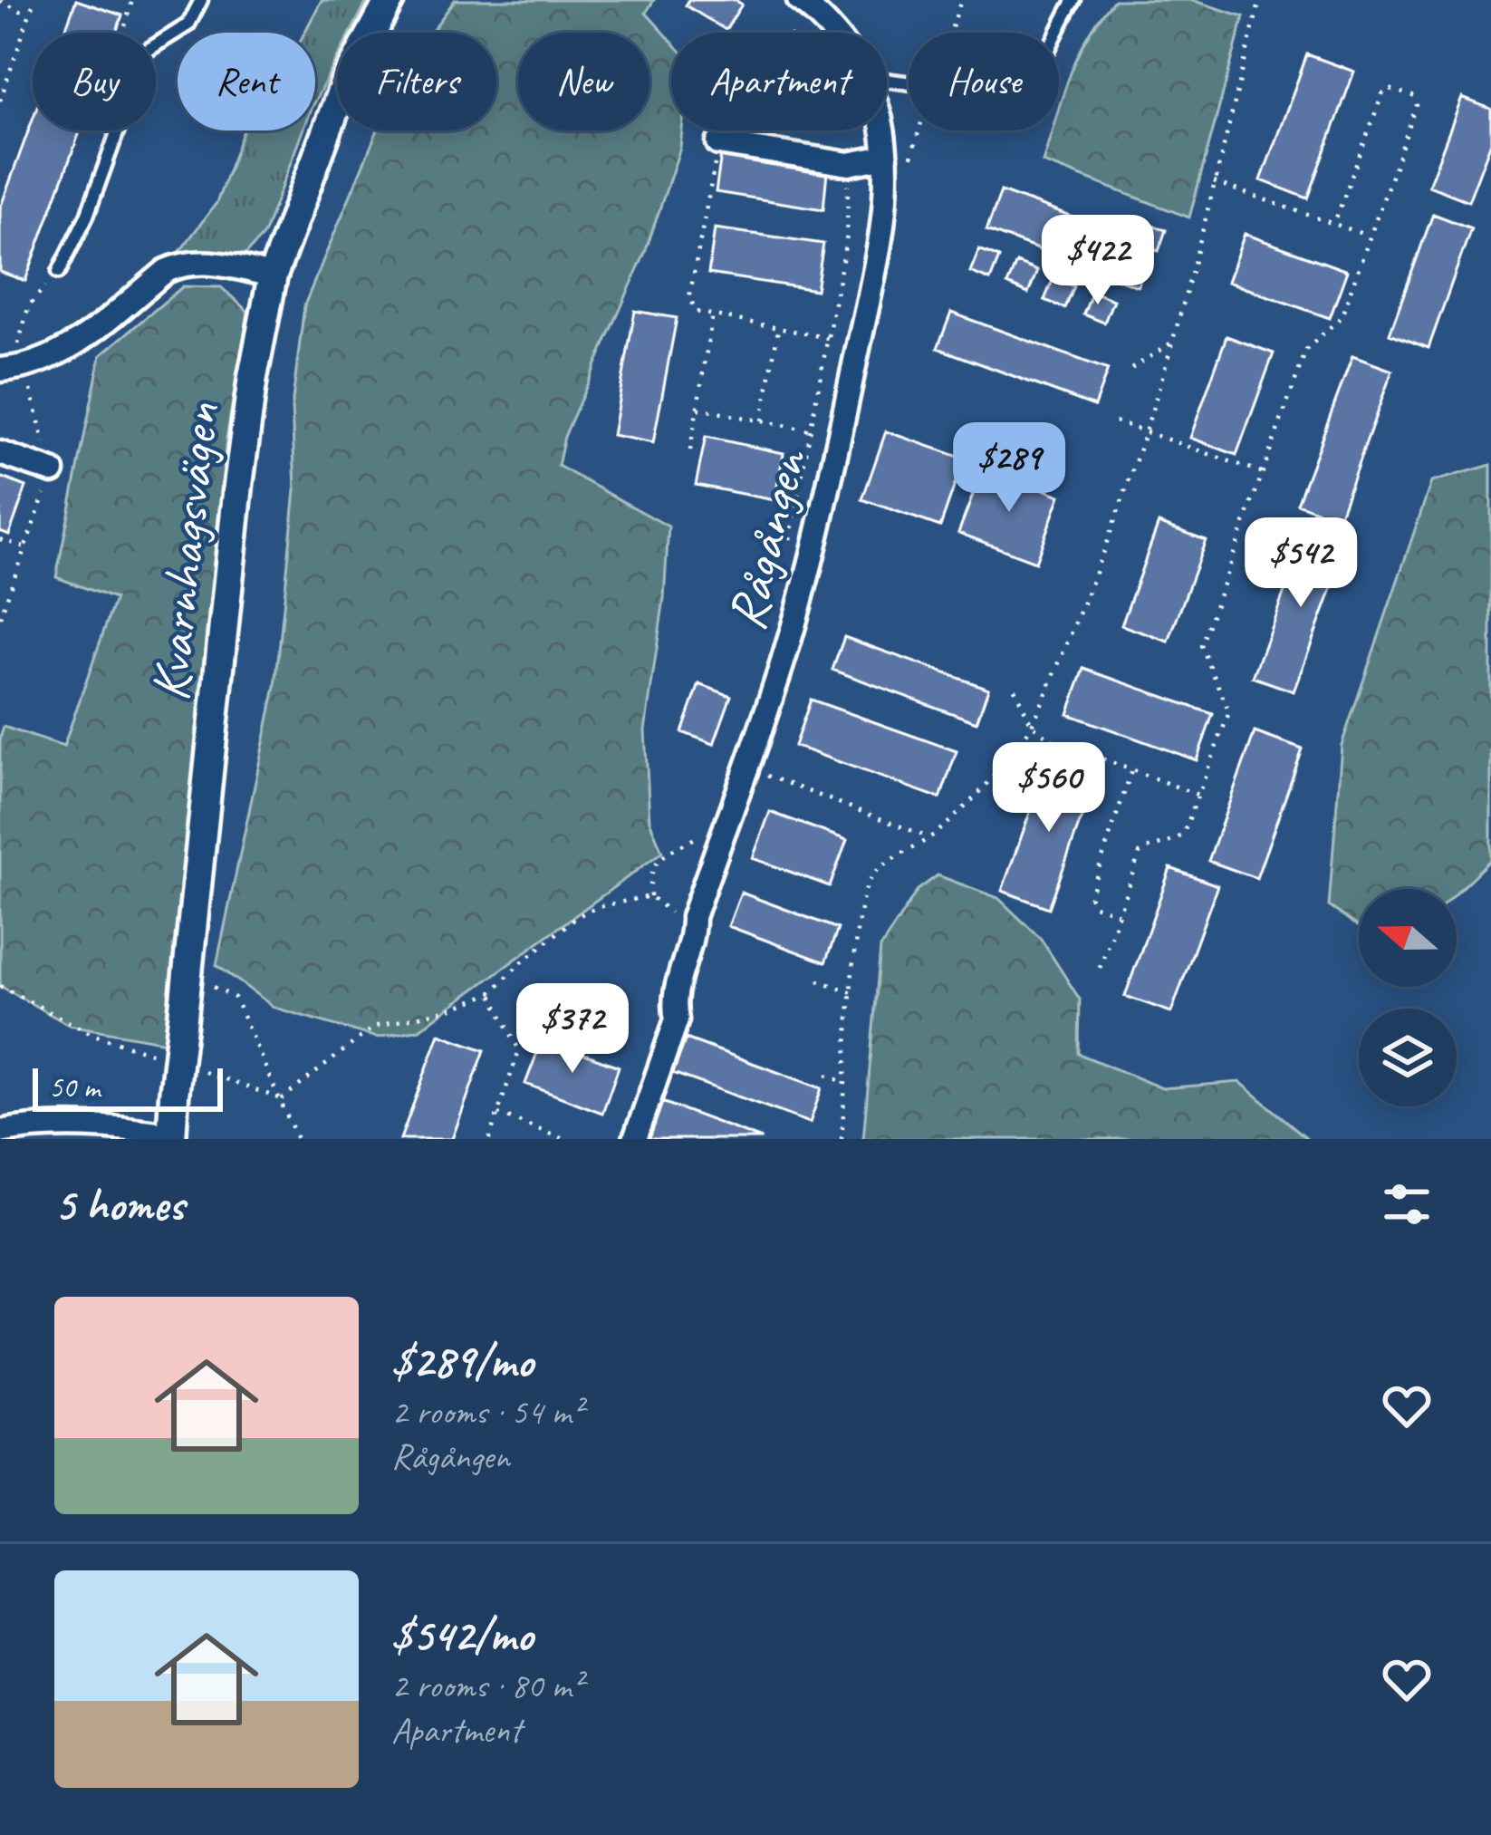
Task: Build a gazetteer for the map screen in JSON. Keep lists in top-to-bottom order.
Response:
{
  "streets": {
    "street": ["Rågången", "Kvarnhagsvägen"]
  },
  "scale_bar": "50 m",
  "north": "left",
  "page": {
    "chip": [
      "Buy",
      "Rent",
      "Filters",
      "New",
      "Apartment",
      "House"
    ],
    "price": [
      "$422",
      "$289",
      "$542",
      "$560",
      "$372"
    ],
    "scale": "50 m",
    "heading": "5 homes",
    "list": [
      {
        "name": "$289/mo",
        "note": "2 rooms · 54 m² · Rågången"
      },
      {
        "name": "$542/mo",
        "note": "2 rooms · 80 m² · Apartment"
      }
    ]
  }
}
